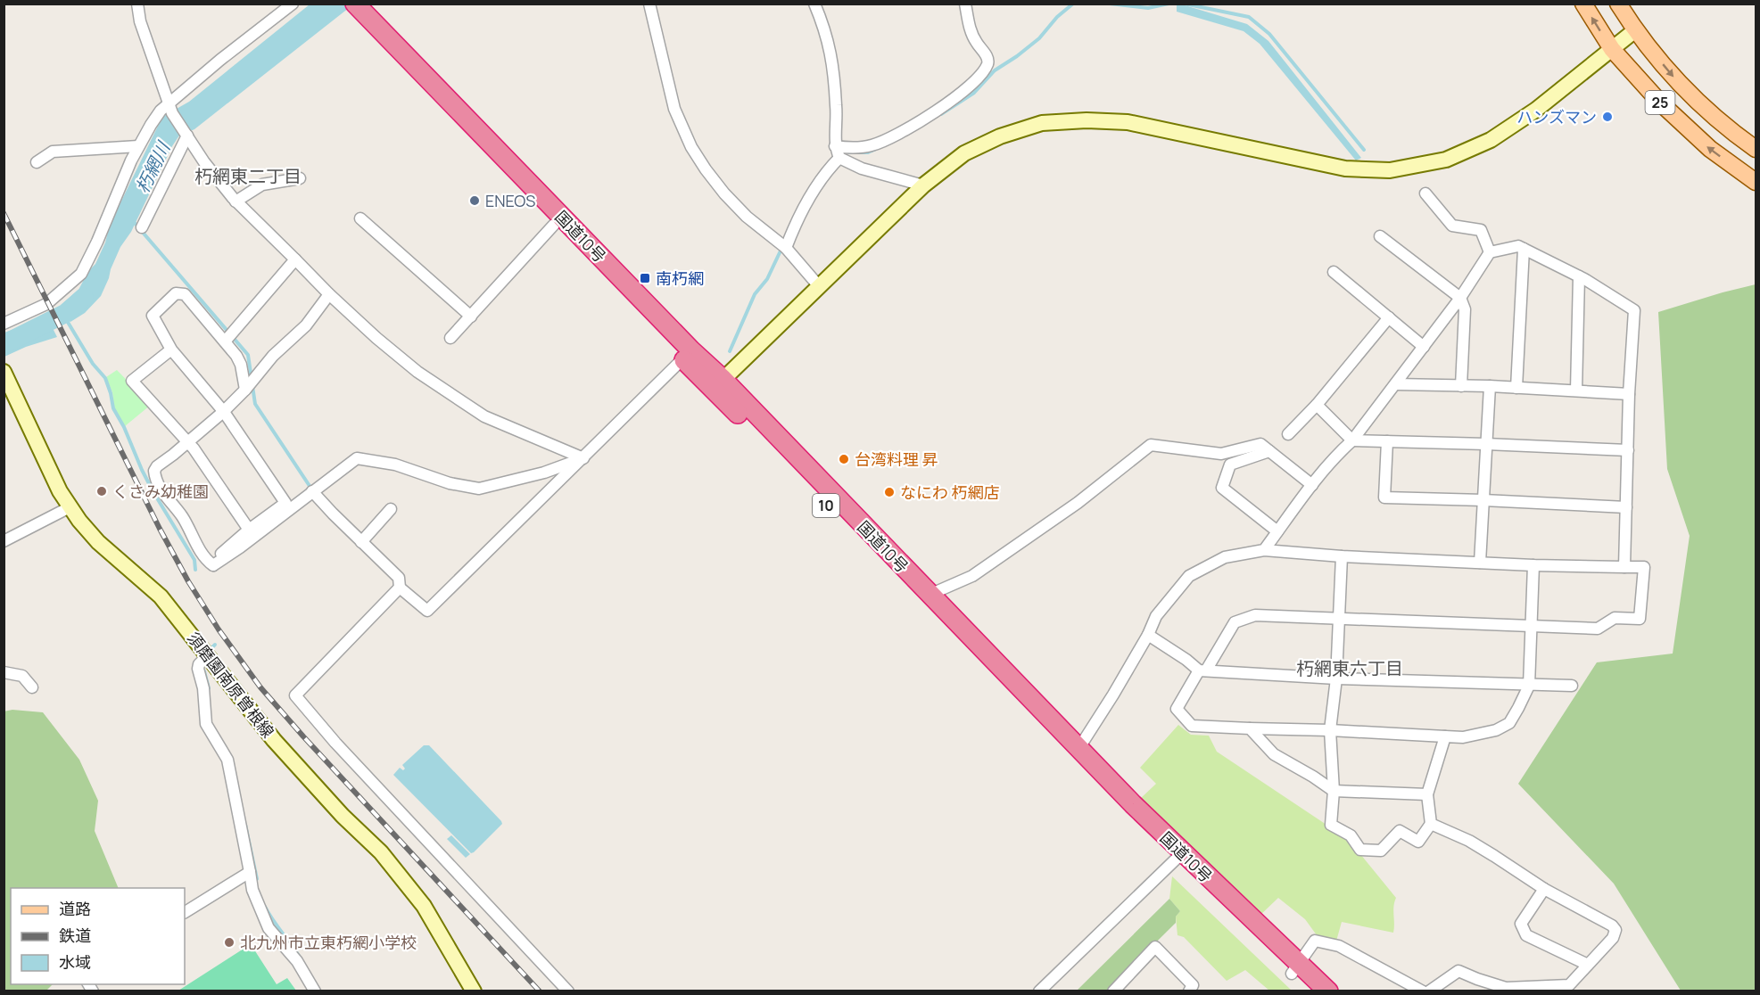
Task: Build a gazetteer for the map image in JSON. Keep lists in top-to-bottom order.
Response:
{
  "streets": {
    "highway": ["国道10号", "10"],
    "main road": ["25"],
    "street": ["須磨園南原曽根線"]
  },
  "districts": ["朽網東二丁目", "朽網東六丁目"],
  "water": ["朽網川"],
  "places": {
    "other": [
      "ハンズマン",
      "ENEOS",
      "台湾料理 昇",
      "くさみ幼稚園",
      "なにわ 朽網店",
      "北九州市立東朽網小学校"
    ],
    "transit": ["南朽網"]
  },
  "legend": ["道路", "鉄道", "水域"]
}
